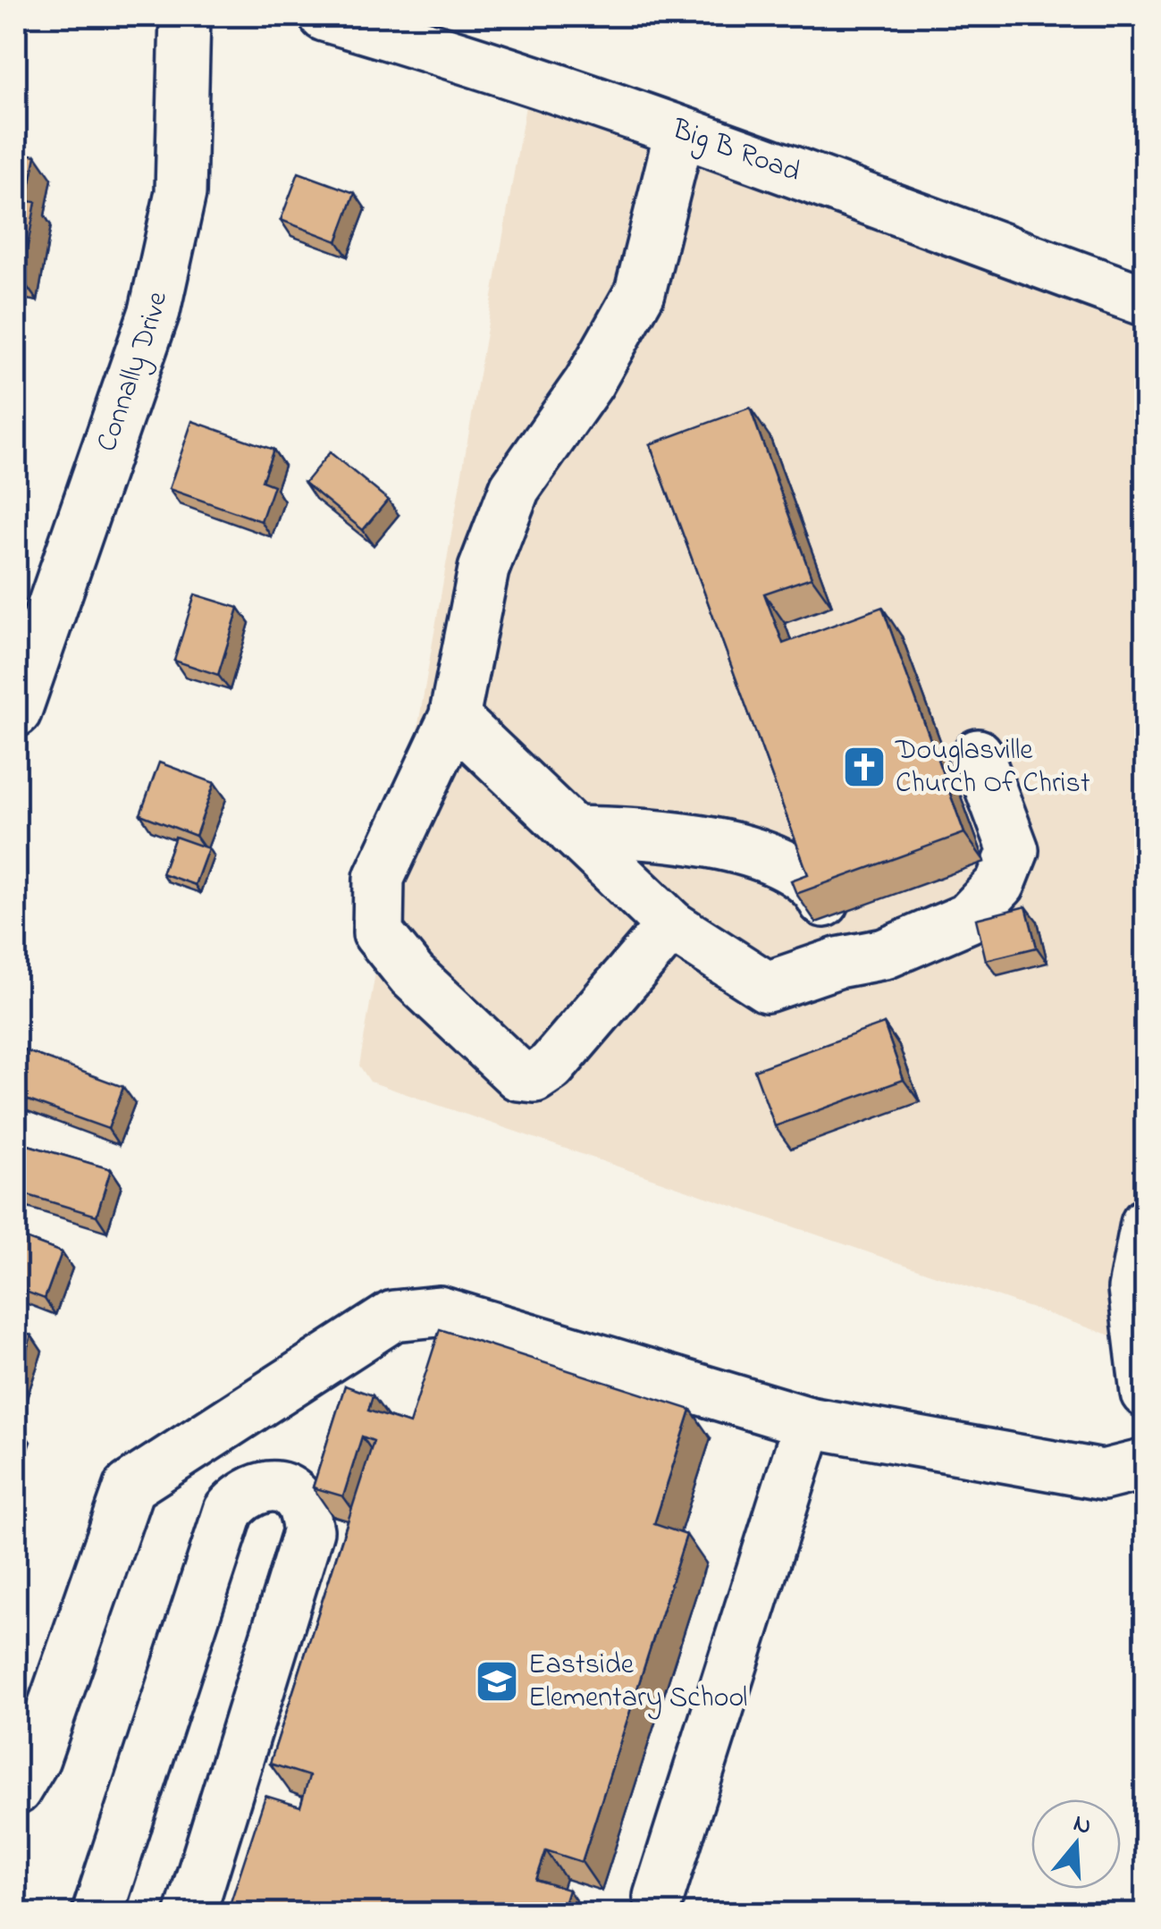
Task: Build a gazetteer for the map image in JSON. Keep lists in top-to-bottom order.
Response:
{
  "streets": {
    "street": ["Big B Road", "Connally Drive"]
  },
  "places": {
    "church": ["Douglasville Church Of Christ"],
    "school or university": ["Eastside Elementary School"]
  },
  "north": "top"
}
